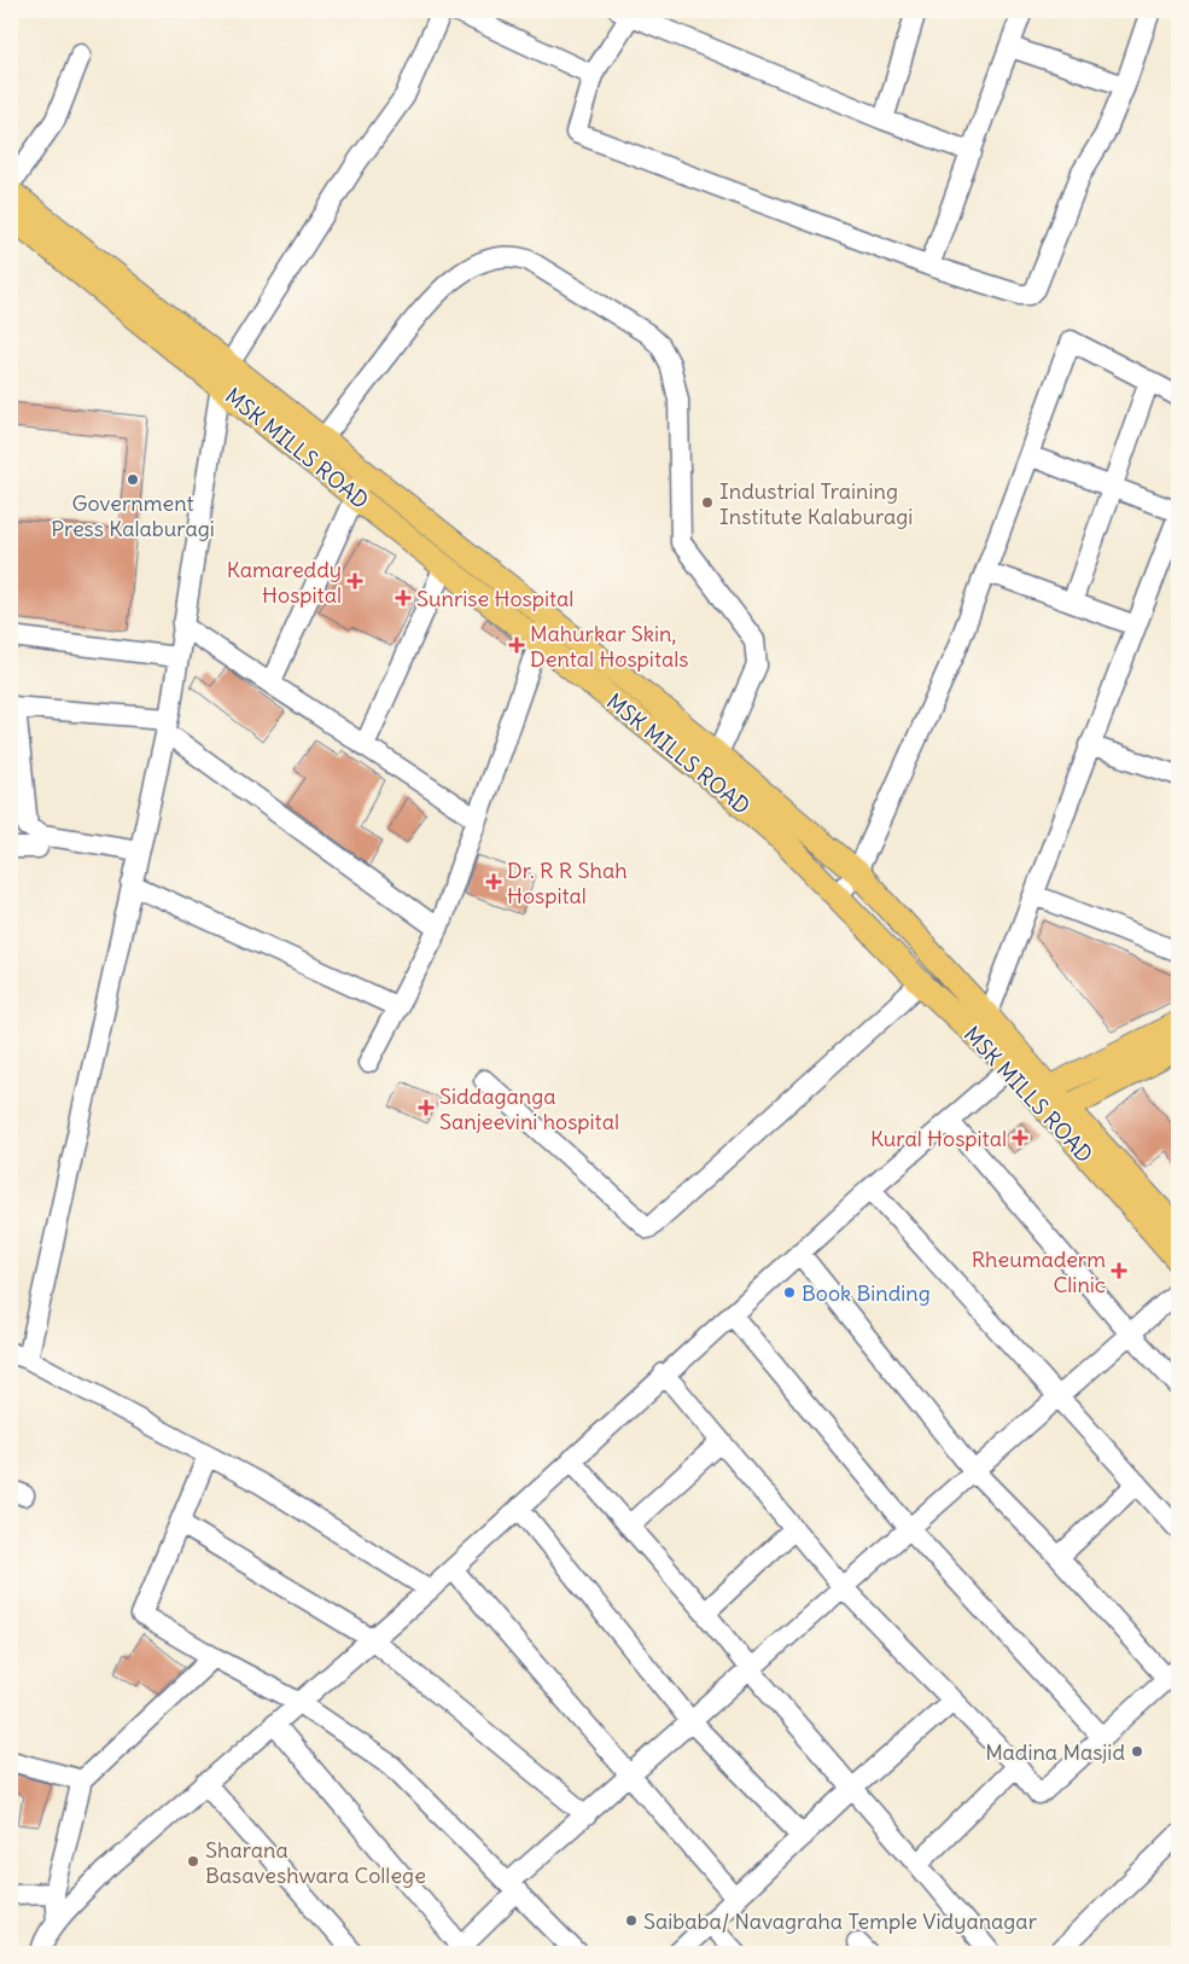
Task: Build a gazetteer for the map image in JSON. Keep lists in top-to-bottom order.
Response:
{
  "streets": {
    "main road": ["MSK MILLS ROAD"]
  },
  "places": {
    "other": [
      "Government Press Kalaburagi",
      "Industrial Training Institute Kalaburagi",
      "Book Binding",
      "Madina Masjid",
      "Sharana Basaveshwara College",
      "Saibaba/ Navagraha Temple Vidyanagar"
    ],
    "health": [
      "Kamareddy Hospital",
      "Sunrise Hospital",
      "Mahurkar Skin, Dental Hospitals",
      "Dr. R R Shah Hospital",
      "Siddaganga Sanjeevini hospital",
      "Kural Hospital",
      "Rheumaderm Clinic"
    ]
  }
}
